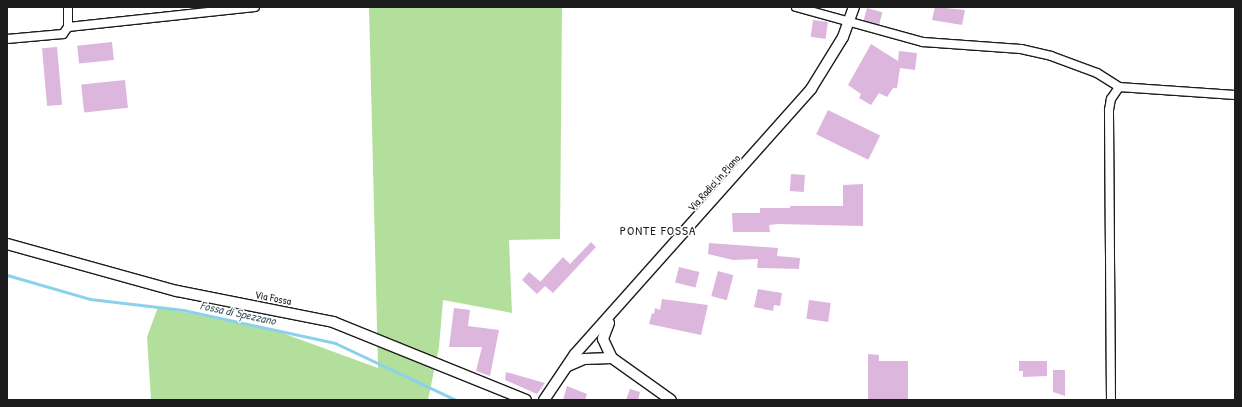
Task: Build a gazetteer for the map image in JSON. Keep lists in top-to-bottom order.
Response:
{
  "streets": {
    "street": ["Via Radici in Piano", "Via Fossa"]
  },
  "districts": ["PONTE FOSSA"],
  "water": ["Fossa di Spezzano"]
}
